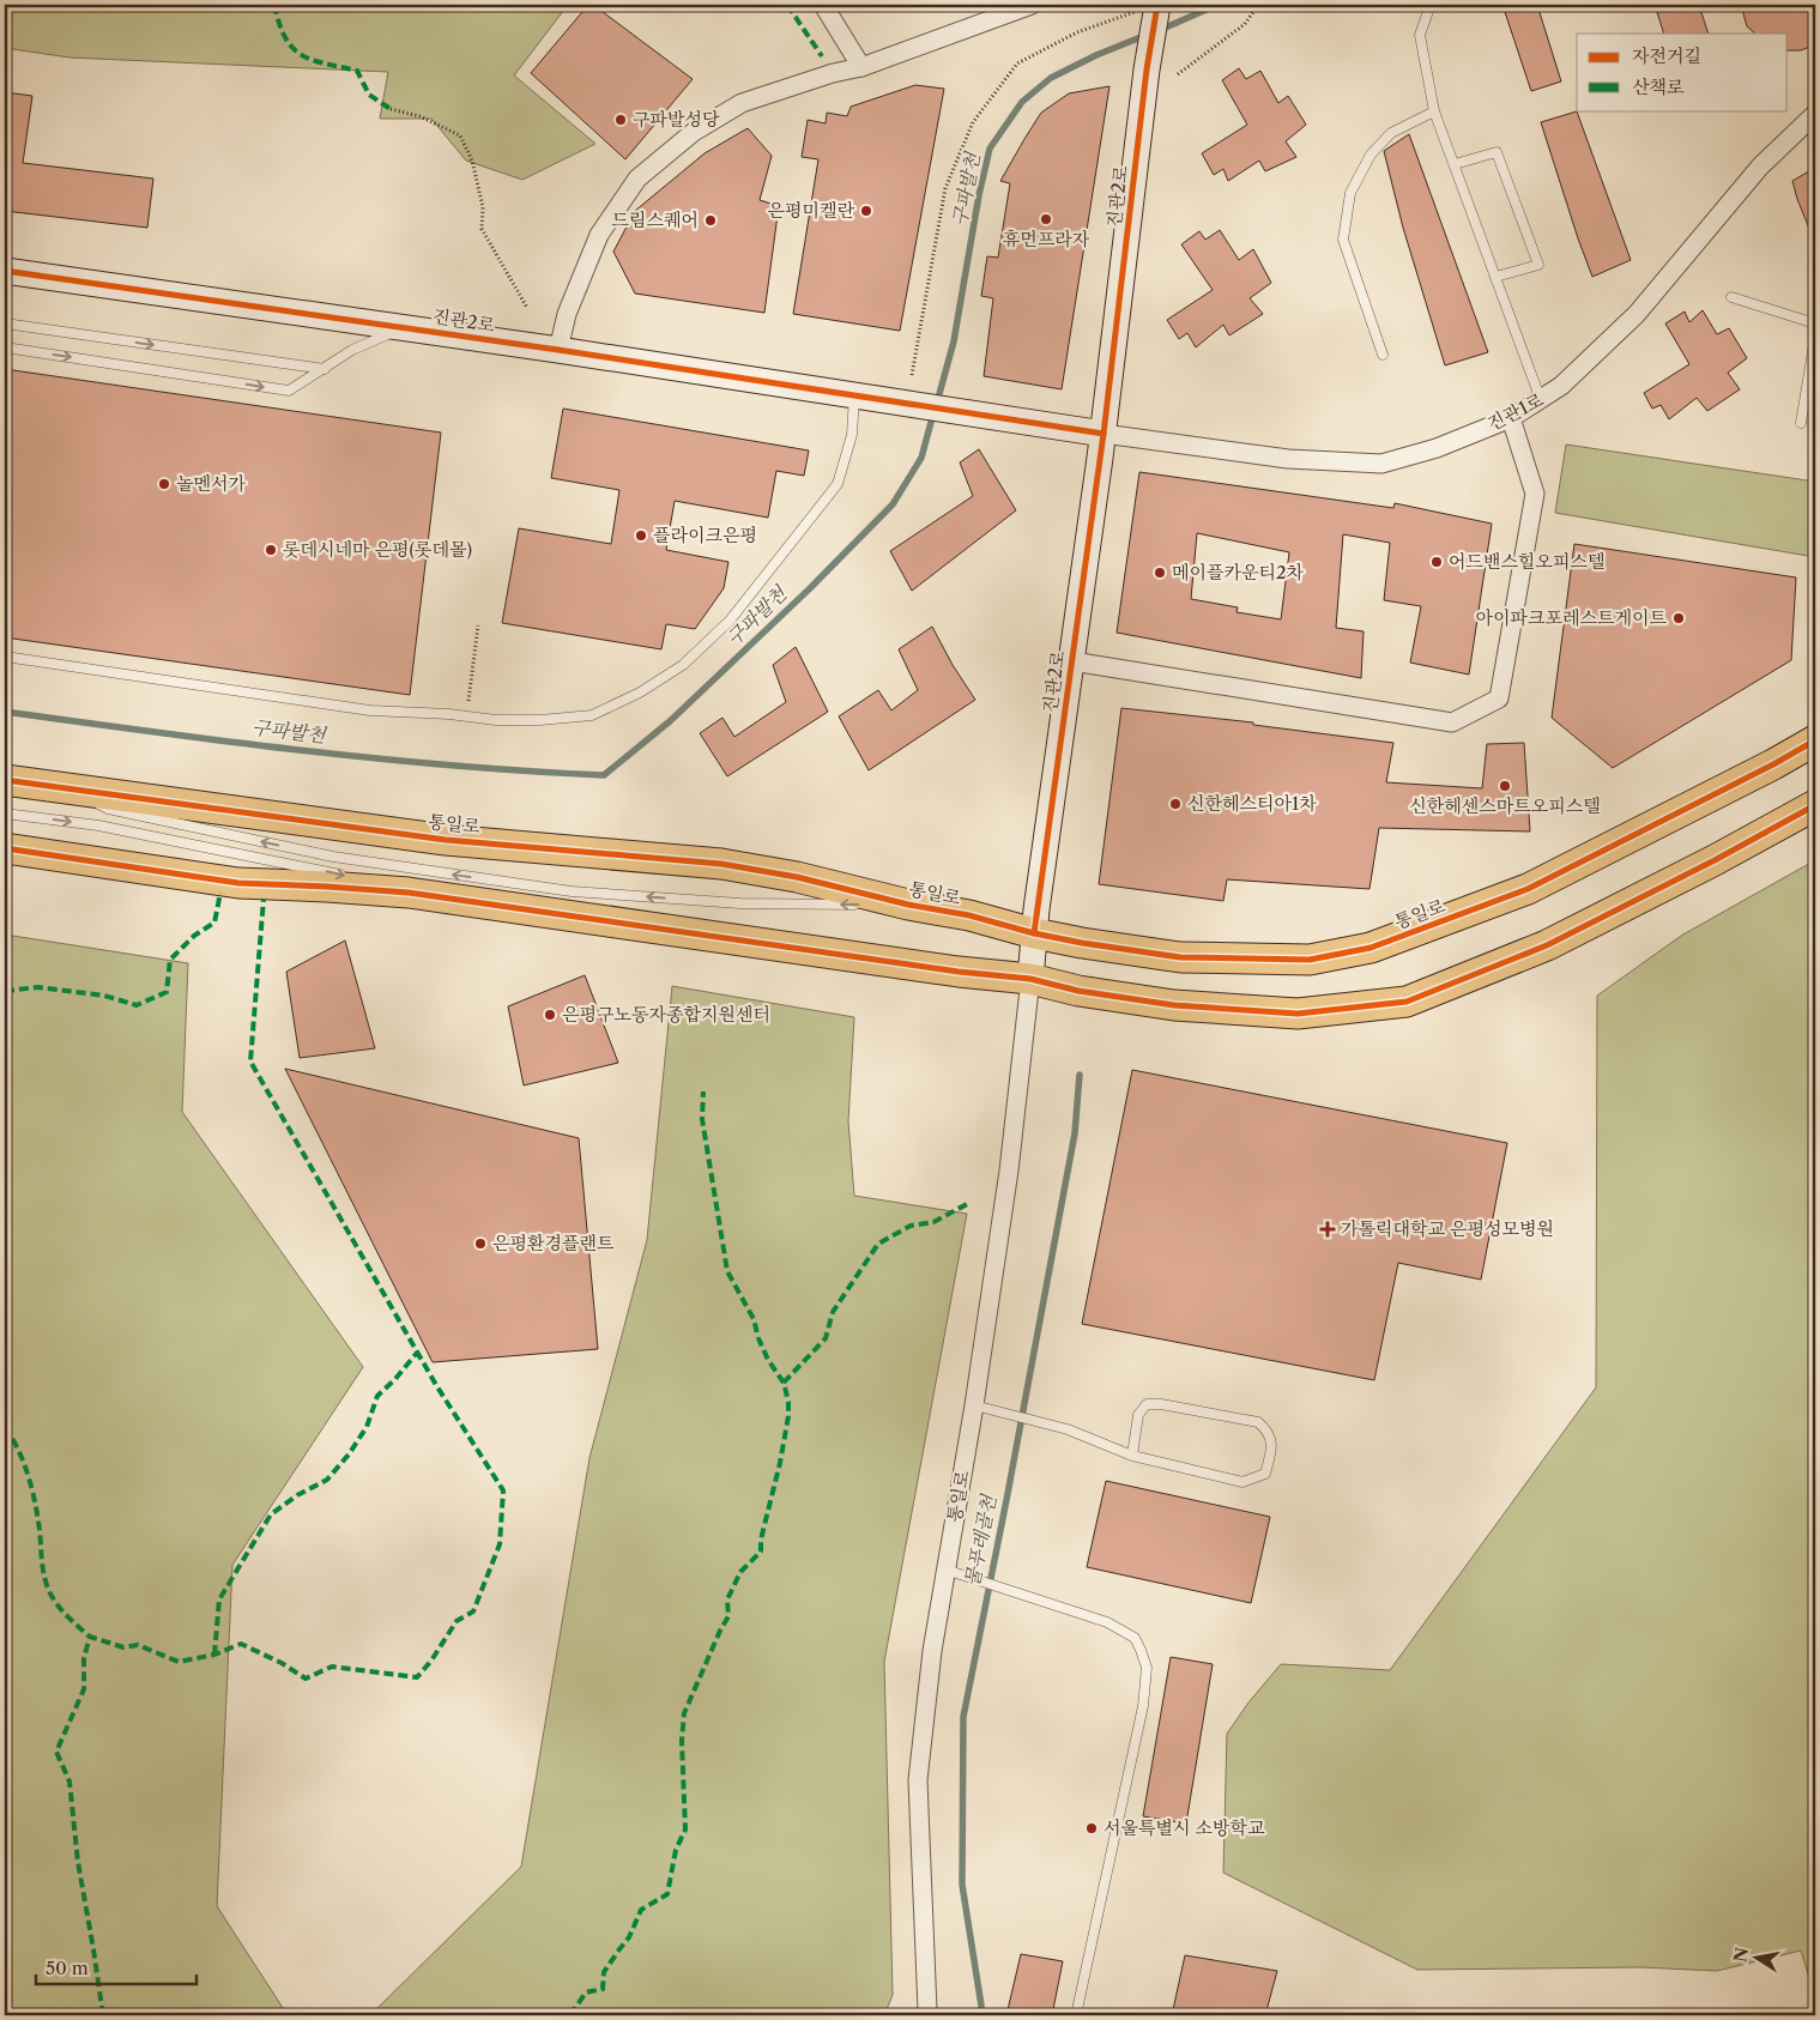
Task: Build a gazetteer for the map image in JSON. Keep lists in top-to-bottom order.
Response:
{
  "streets": {
    "main road": ["통일로"],
    "street": ["진관2로", "진관1로"]
  },
  "crossings": [
    ["진관2로", "진관1로"],
    ["진관2로", "통일로"]
  ],
  "water": ["구파발천", "물푸레골천"],
  "places": {
    "other": [
      "구파발성당",
      "은평미켈란",
      "휴먼프라자",
      "드림스퀘어",
      "놀멘서가",
      "플라이크은평",
      "롯데시네마 은평(롯데몰)",
      "어드밴스힐오피스텔",
      "메이플카운티2차",
      "아이파크포레스트게이트",
      "신한헤센스마트오피스텔",
      "신한헤스티아1차",
      "은평구노동자종합지원센터",
      "은평환경플랜트",
      "서울특별시 소방학교"
    ],
    "health": ["가톨릭대학교 은평성모병원"]
  },
  "legend": ["자전거길", "산책로"],
  "scale_bar": "50 m",
  "north": "left"
}
